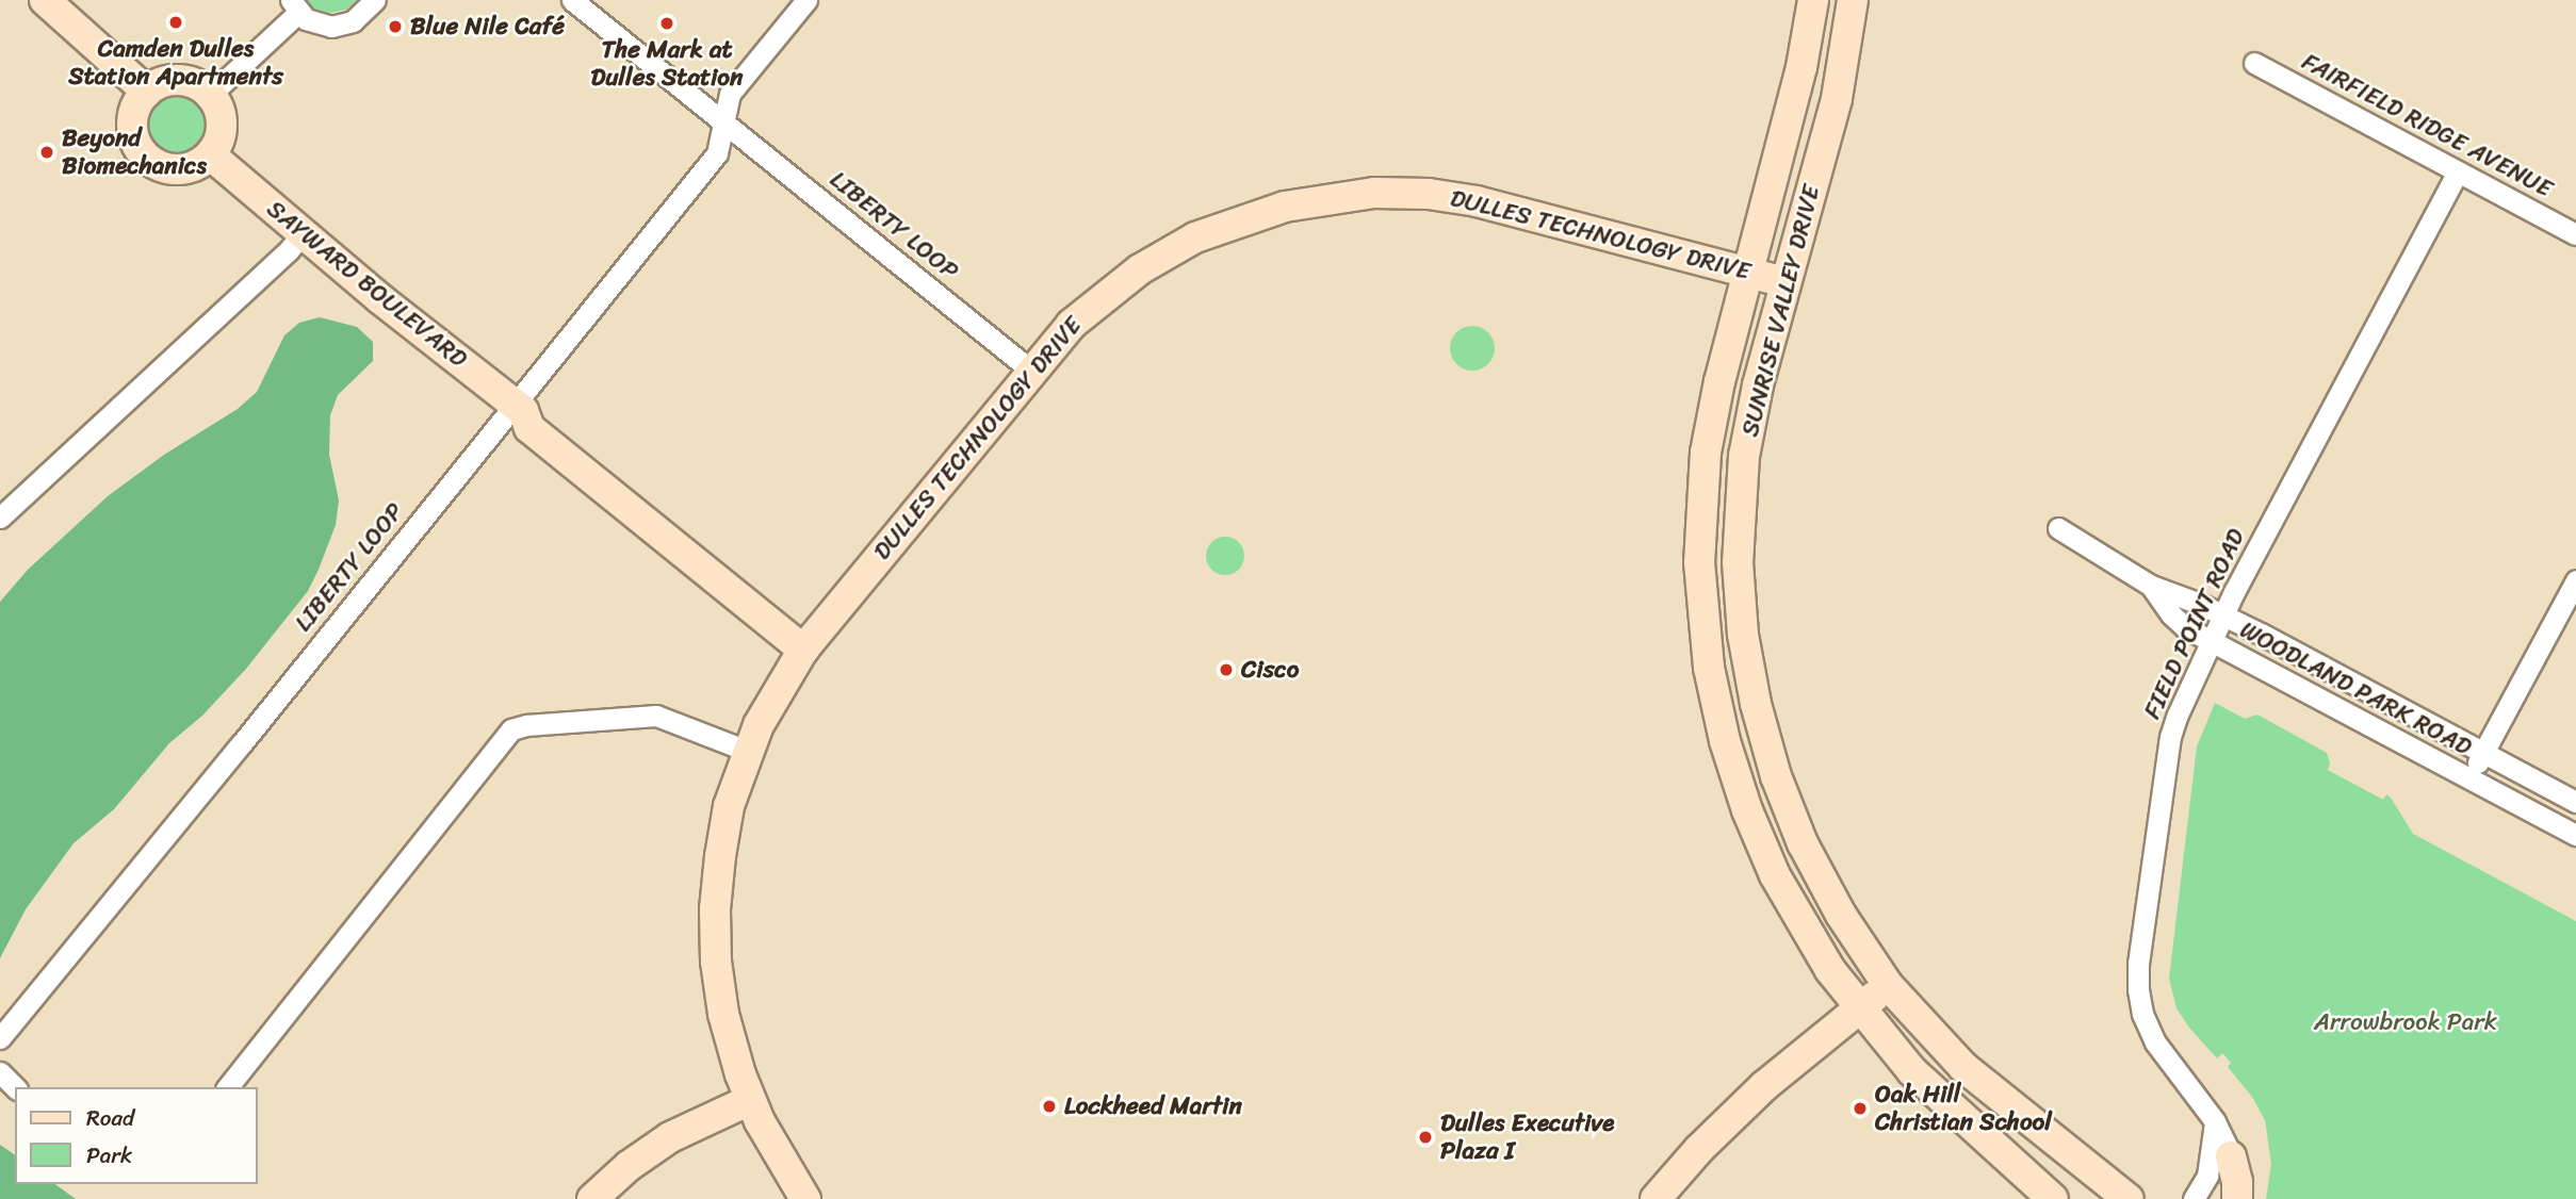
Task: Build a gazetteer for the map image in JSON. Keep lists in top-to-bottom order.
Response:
{
  "streets": {
    "street": [
      "FAIRFIELD RIDGE AVENUE",
      "LIBERTY LOOP",
      "DULLES TECHNOLOGY DRIVE",
      "SAYWARD BOULEVARD",
      "SUNRISE VALLEY DRIVE",
      "FIELD POINT ROAD",
      "WOODLAND PARK ROAD"
    ]
  },
  "crossings": [
    ["FAIRFIELD RIDGE AVENUE", "FIELD POINT ROAD"],
    ["LIBERTY LOOP", "DULLES TECHNOLOGY DRIVE"],
    ["LIBERTY LOOP", "SAYWARD BOULEVARD"],
    ["DULLES TECHNOLOGY DRIVE", "SAYWARD BOULEVARD"],
    ["DULLES TECHNOLOGY DRIVE", "SUNRISE VALLEY DRIVE"],
    ["FIELD POINT ROAD", "WOODLAND PARK ROAD"]
  ],
  "parks": ["Arrowbrook Park"],
  "places": [
    "Camden Dulles Station Apartments",
    "The Mark at Dulles Station",
    "Blue Nile Café",
    "Beyond Biomechanics",
    "Cisco",
    "Lockheed Martin",
    "Oak Hill Christian School",
    "Dulles Executive Plaza I"
  ],
  "legend": ["Road", "Park"]
}
